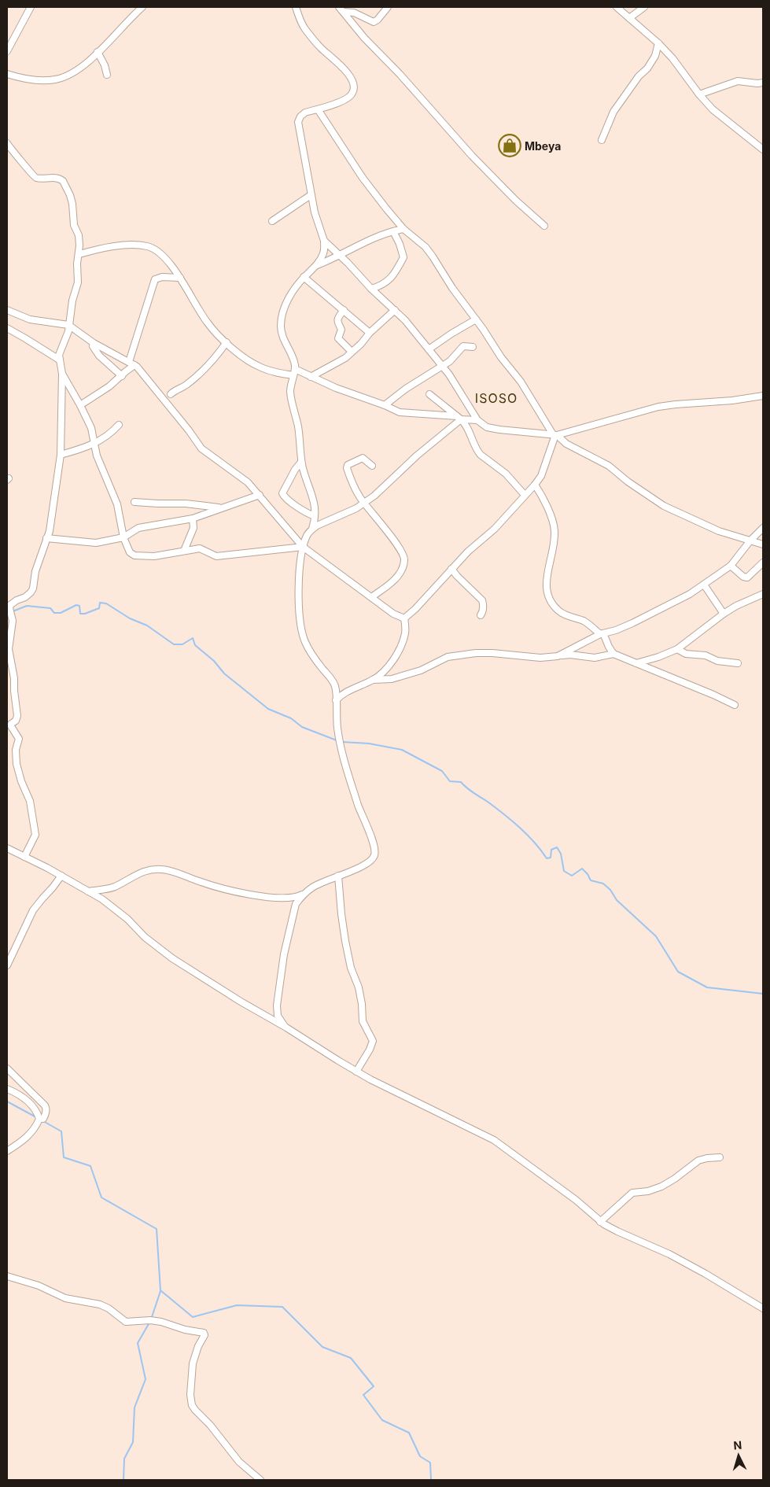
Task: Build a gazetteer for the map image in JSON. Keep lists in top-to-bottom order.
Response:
{
  "districts": ["ISOSO"],
  "places": {
    "shop": ["Mbeya"]
  },
  "north": "top"
}
